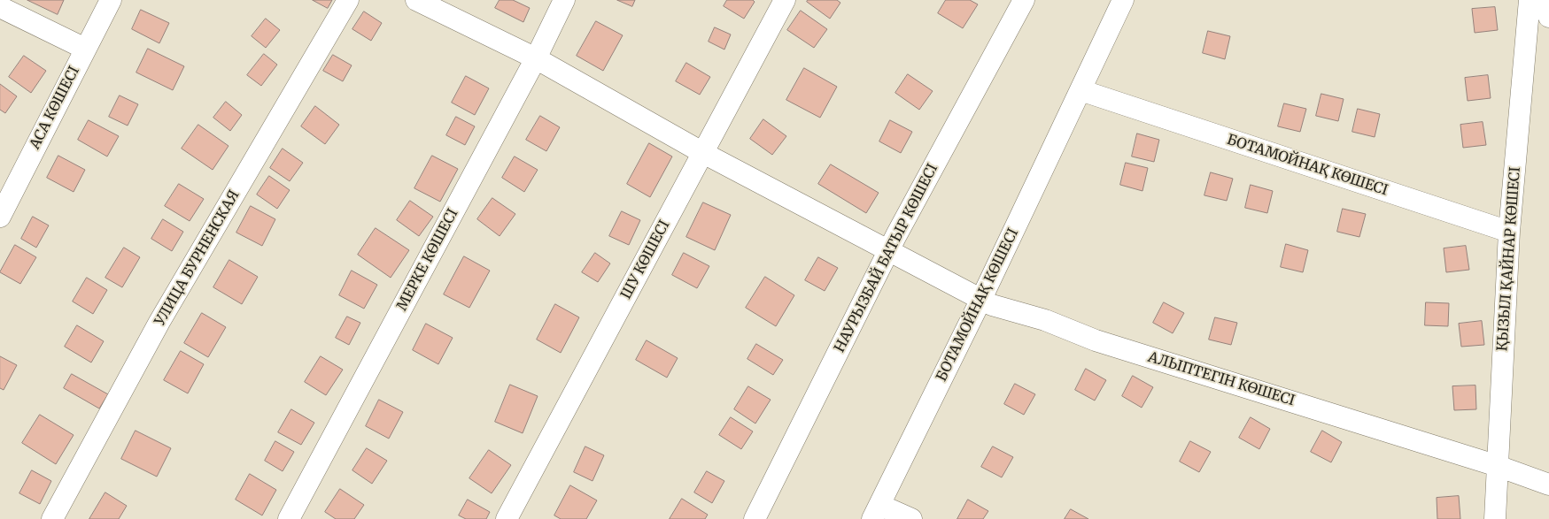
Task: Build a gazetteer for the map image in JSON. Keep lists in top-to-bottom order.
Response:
{
  "streets": {
    "street": [
      "АСА КӨШЕСІ",
      "БОТАМОЙНАҚ КӨШЕСІ",
      "УЛИЦА БУРНЕНСКАЯ",
      "НАУРЫЗБАЙ БАТЫР КӨШЕСІ",
      "ҚЫЗЫЛ ҚАЙНАР КӨШЕСІ",
      "МЕРКЕ КӨШЕСІ",
      "ШУ КӨШЕСІ",
      "АЛЫПТЕГІН КӨШЕСІ"
    ]
  },
  "crossings": [
    ["БОТАМОЙНАҚ КӨШЕСІ", "ҚЫЗЫЛ ҚАЙНАР КӨШЕСІ"],
    ["БОТАМОЙНАҚ КӨШЕСІ", "АЛЫПТЕГІН КӨШЕСІ"],
    ["НАУРЫЗБАЙ БАТЫР КӨШЕСІ", "АЛЫПТЕГІН КӨШЕСІ"],
    ["ҚЫЗЫЛ ҚАЙНАР КӨШЕСІ", "АЛЫПТЕГІН КӨШЕСІ"],
    ["МЕРКЕ КӨШЕСІ", "АЛЫПТЕГІН КӨШЕСІ"],
    ["ШУ КӨШЕСІ", "АЛЫПТЕГІН КӨШЕСІ"]
  ]
}
